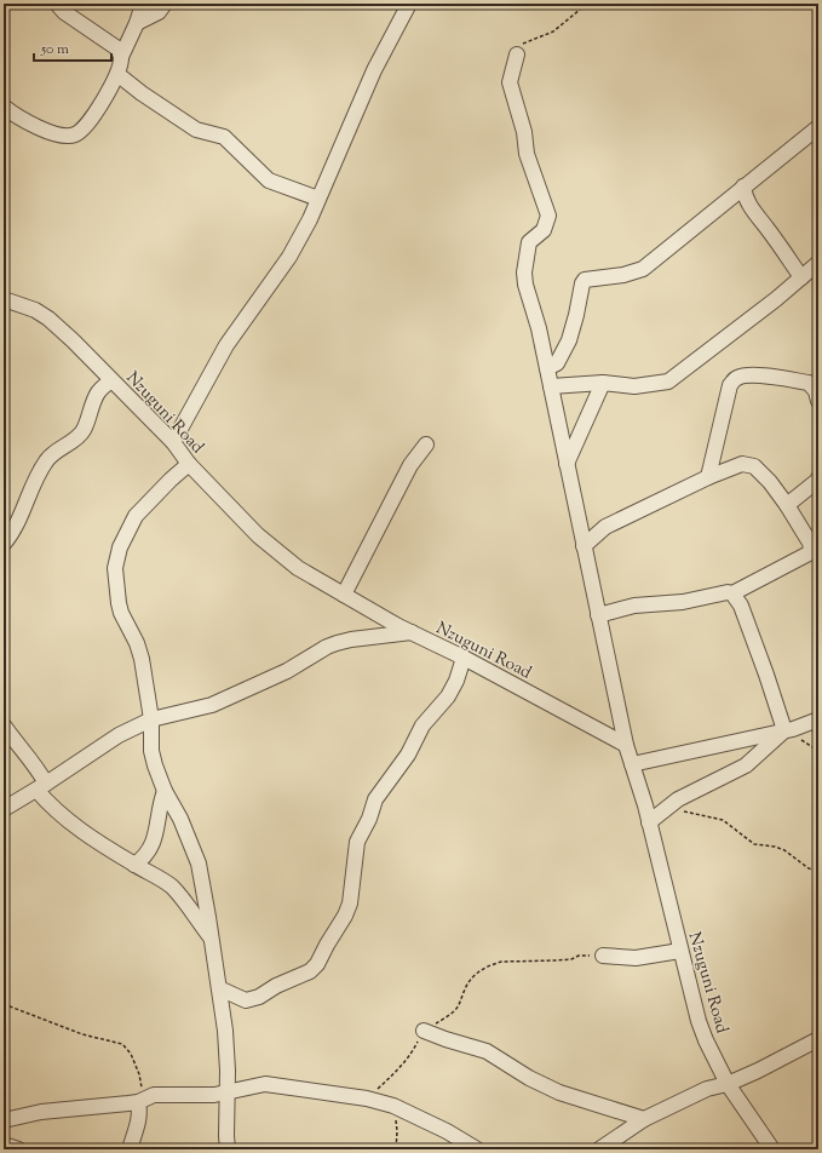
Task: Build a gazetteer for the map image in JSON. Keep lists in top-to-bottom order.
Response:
{
  "streets": {
    "street": ["Nzuguni Road"]
  },
  "scale_bar": "50 m"
}
